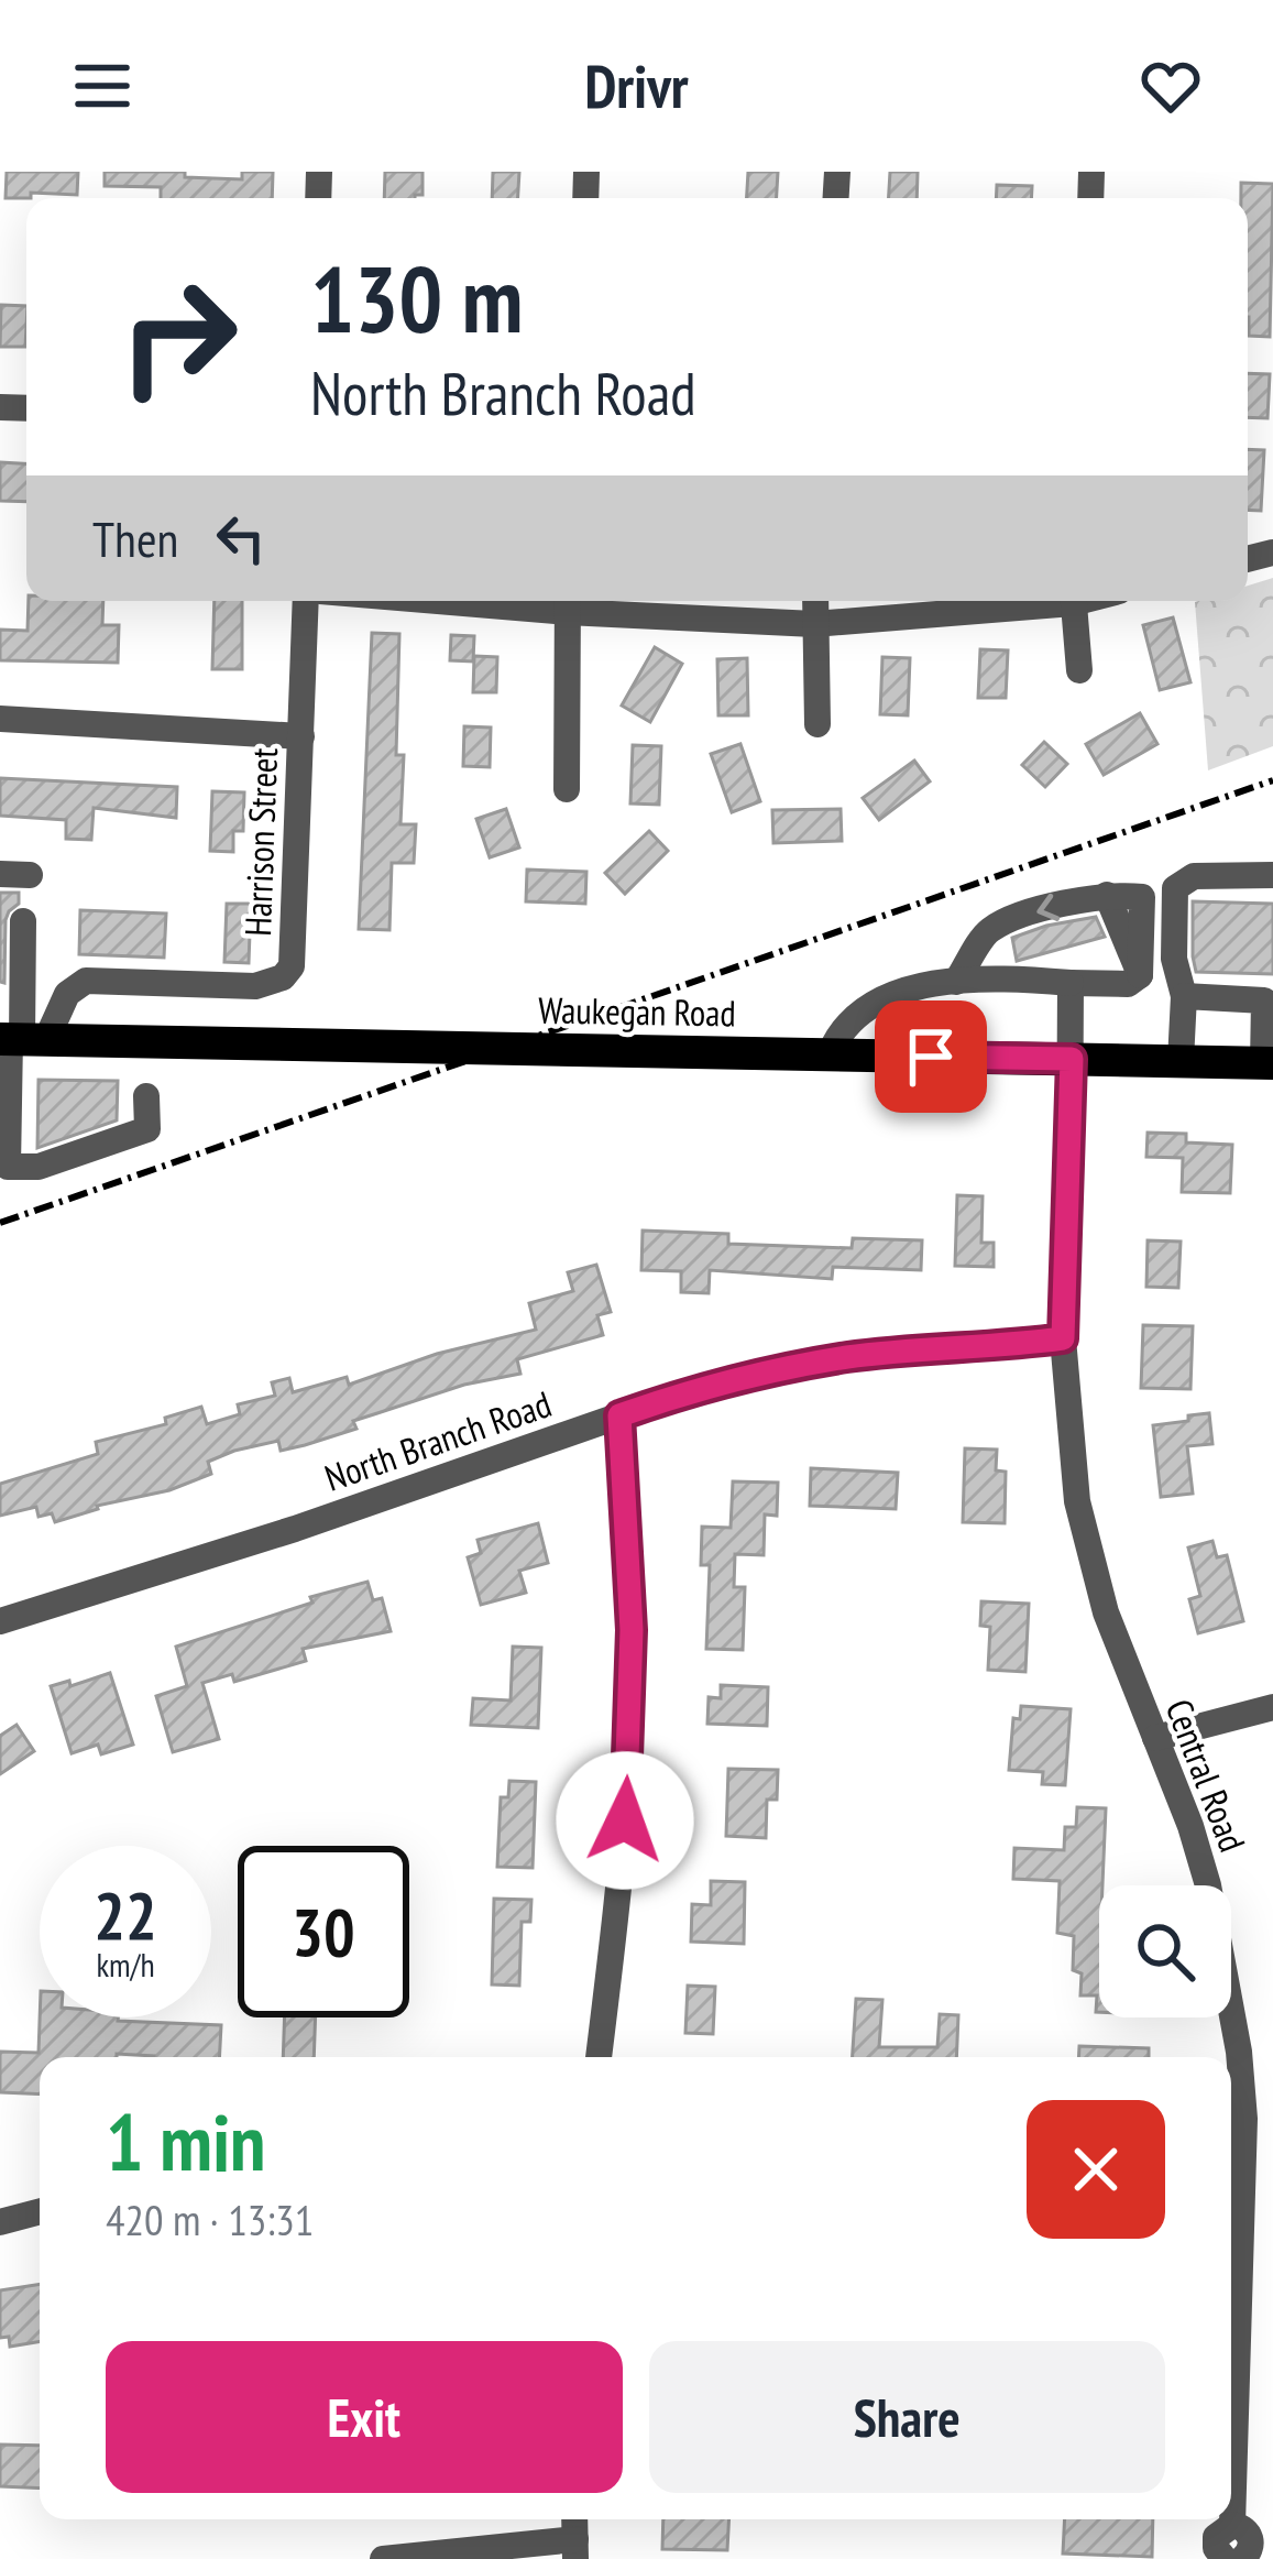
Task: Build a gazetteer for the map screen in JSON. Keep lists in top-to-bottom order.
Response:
{
  "streets": {
    "main road": ["Waukegan Road"],
    "street": ["Harrison Street", "North Branch Road", "Central Road"]
  },
  "crossings": [
    ["Harrison Street", "Waukegan Road"],
    ["Waukegan Road", "Central Road"],
    ["North Branch Road", "Central Road"]
  ],
  "page": {
    "header": "Drivr",
    "turn": ["130 m", "North Branch Road"],
    "then": "Then",
    "speed": "22 km/h",
    "limit": "30",
    "heading": ["1 min", "420 m · 13:31"],
    "buttons": ["Exit", "Share"]
  }
}
